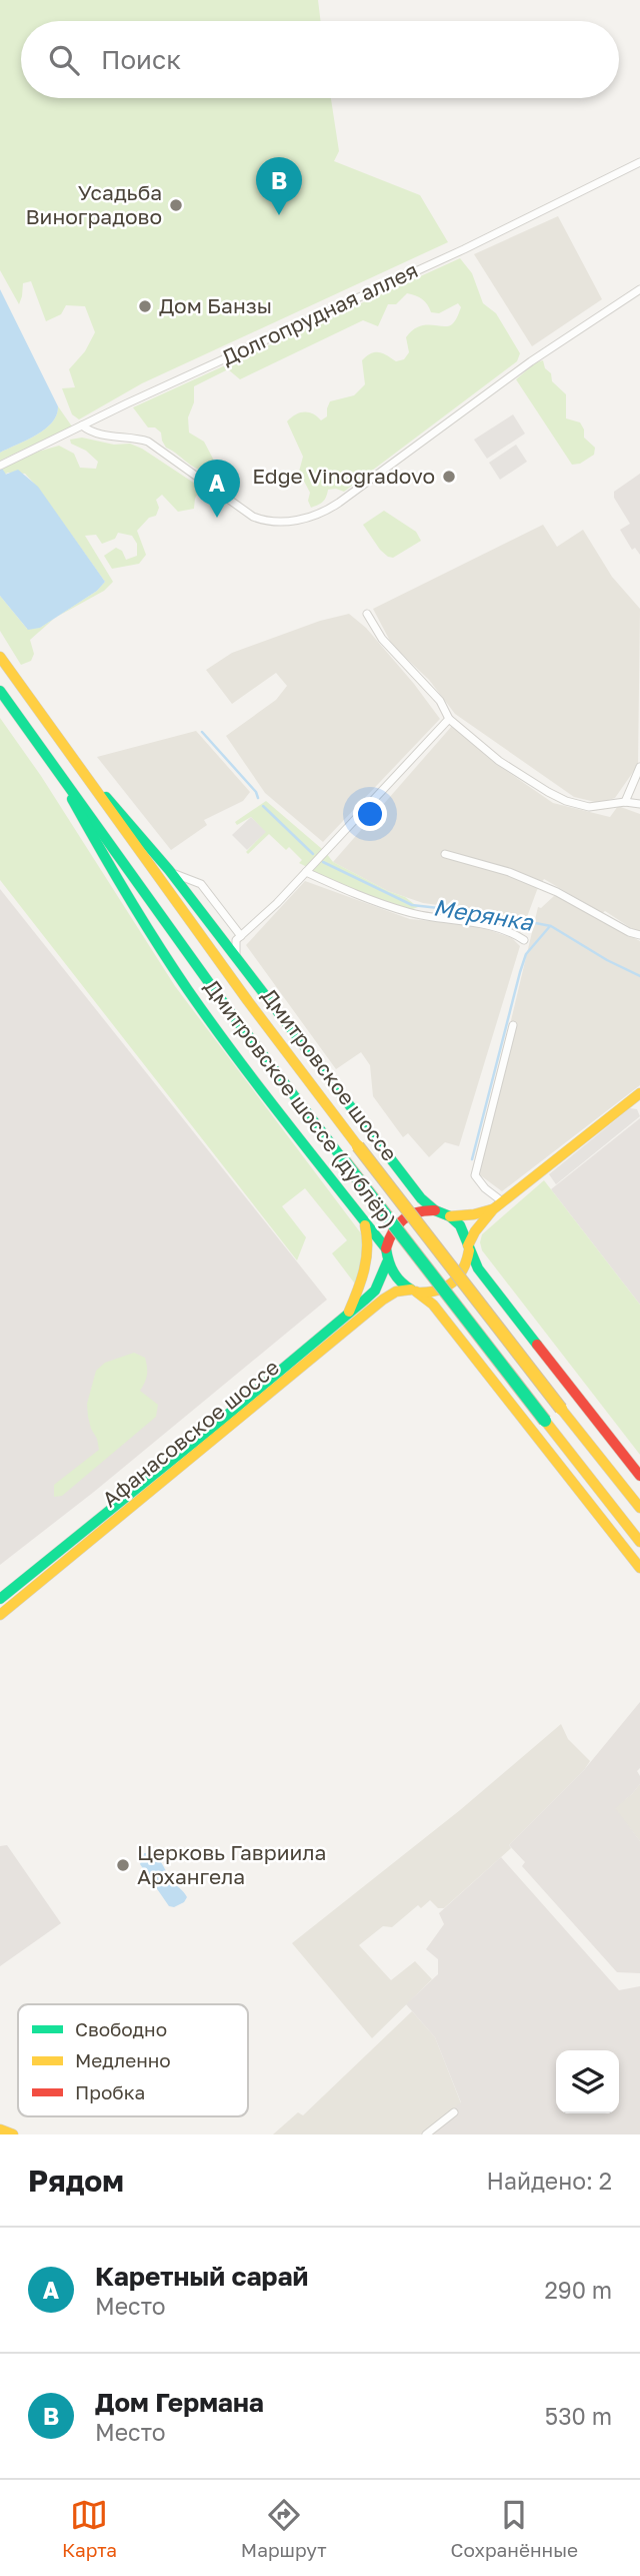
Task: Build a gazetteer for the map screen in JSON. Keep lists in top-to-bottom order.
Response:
{
  "streets": {
    "main road": ["Дмитровское шоссе", "Дмитровское шоссе (дублёр)", "Афанасовское шоссе"],
    "street": ["Долгопрудная аллея"]
  },
  "crossings": [
    ["Дмитровское шоссе", "Дмитровское шоссе (дублёр)"],
    ["Дмитровское шоссе (дублёр)", "Афанасовское шоссе"]
  ],
  "water": ["Мерянка"],
  "places": [
    "Усадьба Виноградово",
    "Дом Банзы",
    "Edge Vinogradovo",
    "Церковь Гавриила Архангела"
  ],
  "legend": ["Свободно", "Медленно", "Пробка"],
  "page": {
    "search": "Поиск",
    "pins": ["B", "A"],
    "heading": ["Рядом", "Найдено: 2"],
    "list": [
      {
        "mark": "A",
        "name": "Каретный сарай",
        "note": "Место",
        "value": "290 m"
      },
      {
        "mark": "B",
        "name": "Дом Германа",
        "note": "Место",
        "value": "530 m"
      }
    ],
    "nav": ["Карта", "Маршрут", "Сохранённые"]
  }
}
